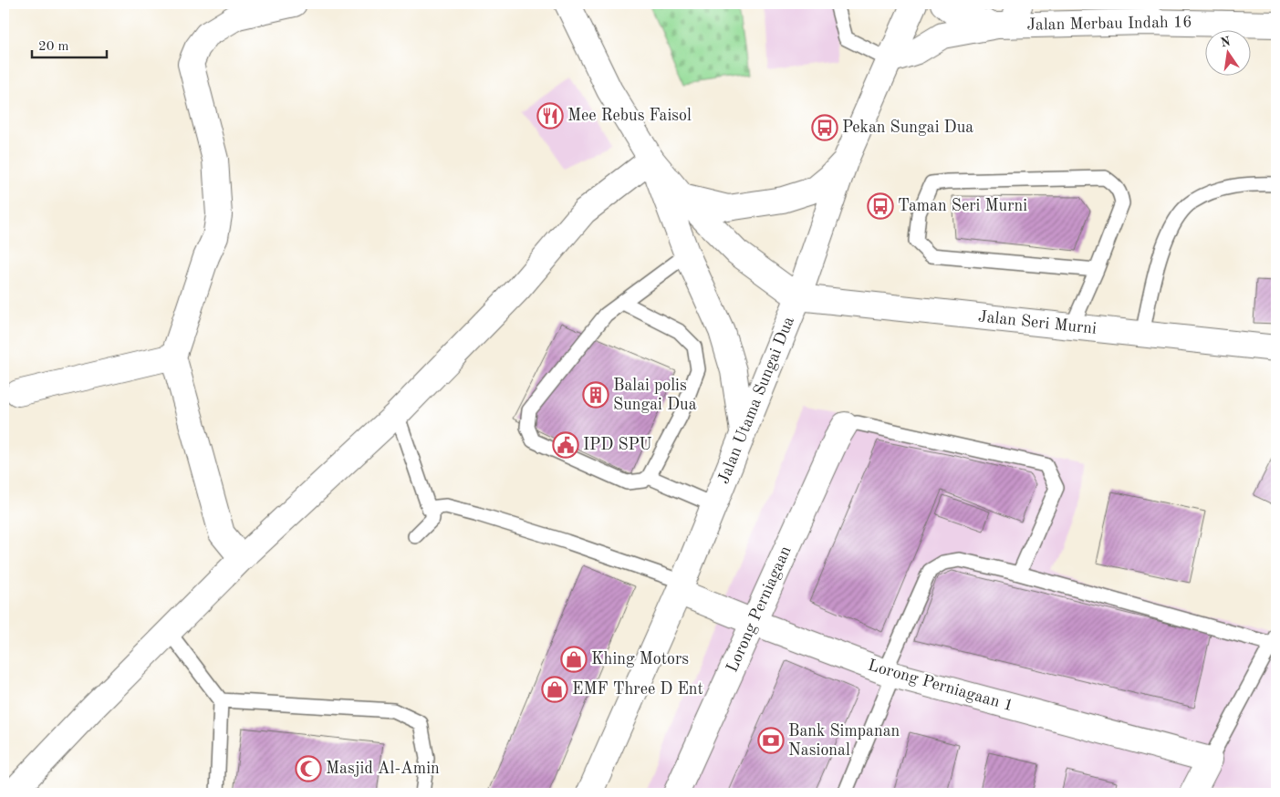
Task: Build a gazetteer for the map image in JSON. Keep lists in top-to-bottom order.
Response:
{
  "streets": {
    "street": [
      "Jalan Merbau Indah 16",
      "Jalan Seri Murni",
      "Jalan Utama Sungai Dua",
      "Lorong Perniagaan",
      "Lorong Perniagaan 1"
    ]
  },
  "crossings": [
    ["Jalan Merbau Indah 16", "Jalan Utama Sungai Dua"],
    ["Jalan Seri Murni", "Jalan Utama Sungai Dua"],
    ["Jalan Utama Sungai Dua", "Lorong Perniagaan 1"],
    ["Lorong Perniagaan", "Lorong Perniagaan 1"]
  ],
  "places": {
    "restaurant": ["Mee Rebus Faisol"],
    "bus stop": ["Pekan Sungai Dua", "Taman Seri Murni"],
    "building": ["Balai polis Sungai Dua"],
    "public building": ["IPD SPU"],
    "shop": ["Khing Motors", "EMF Three D Ent"],
    "bank": ["Bank Simpanan Nasional"],
    "mosque": ["Masjid Al-Amin"]
  },
  "scale_bar": "20 m",
  "north": "top"
}
